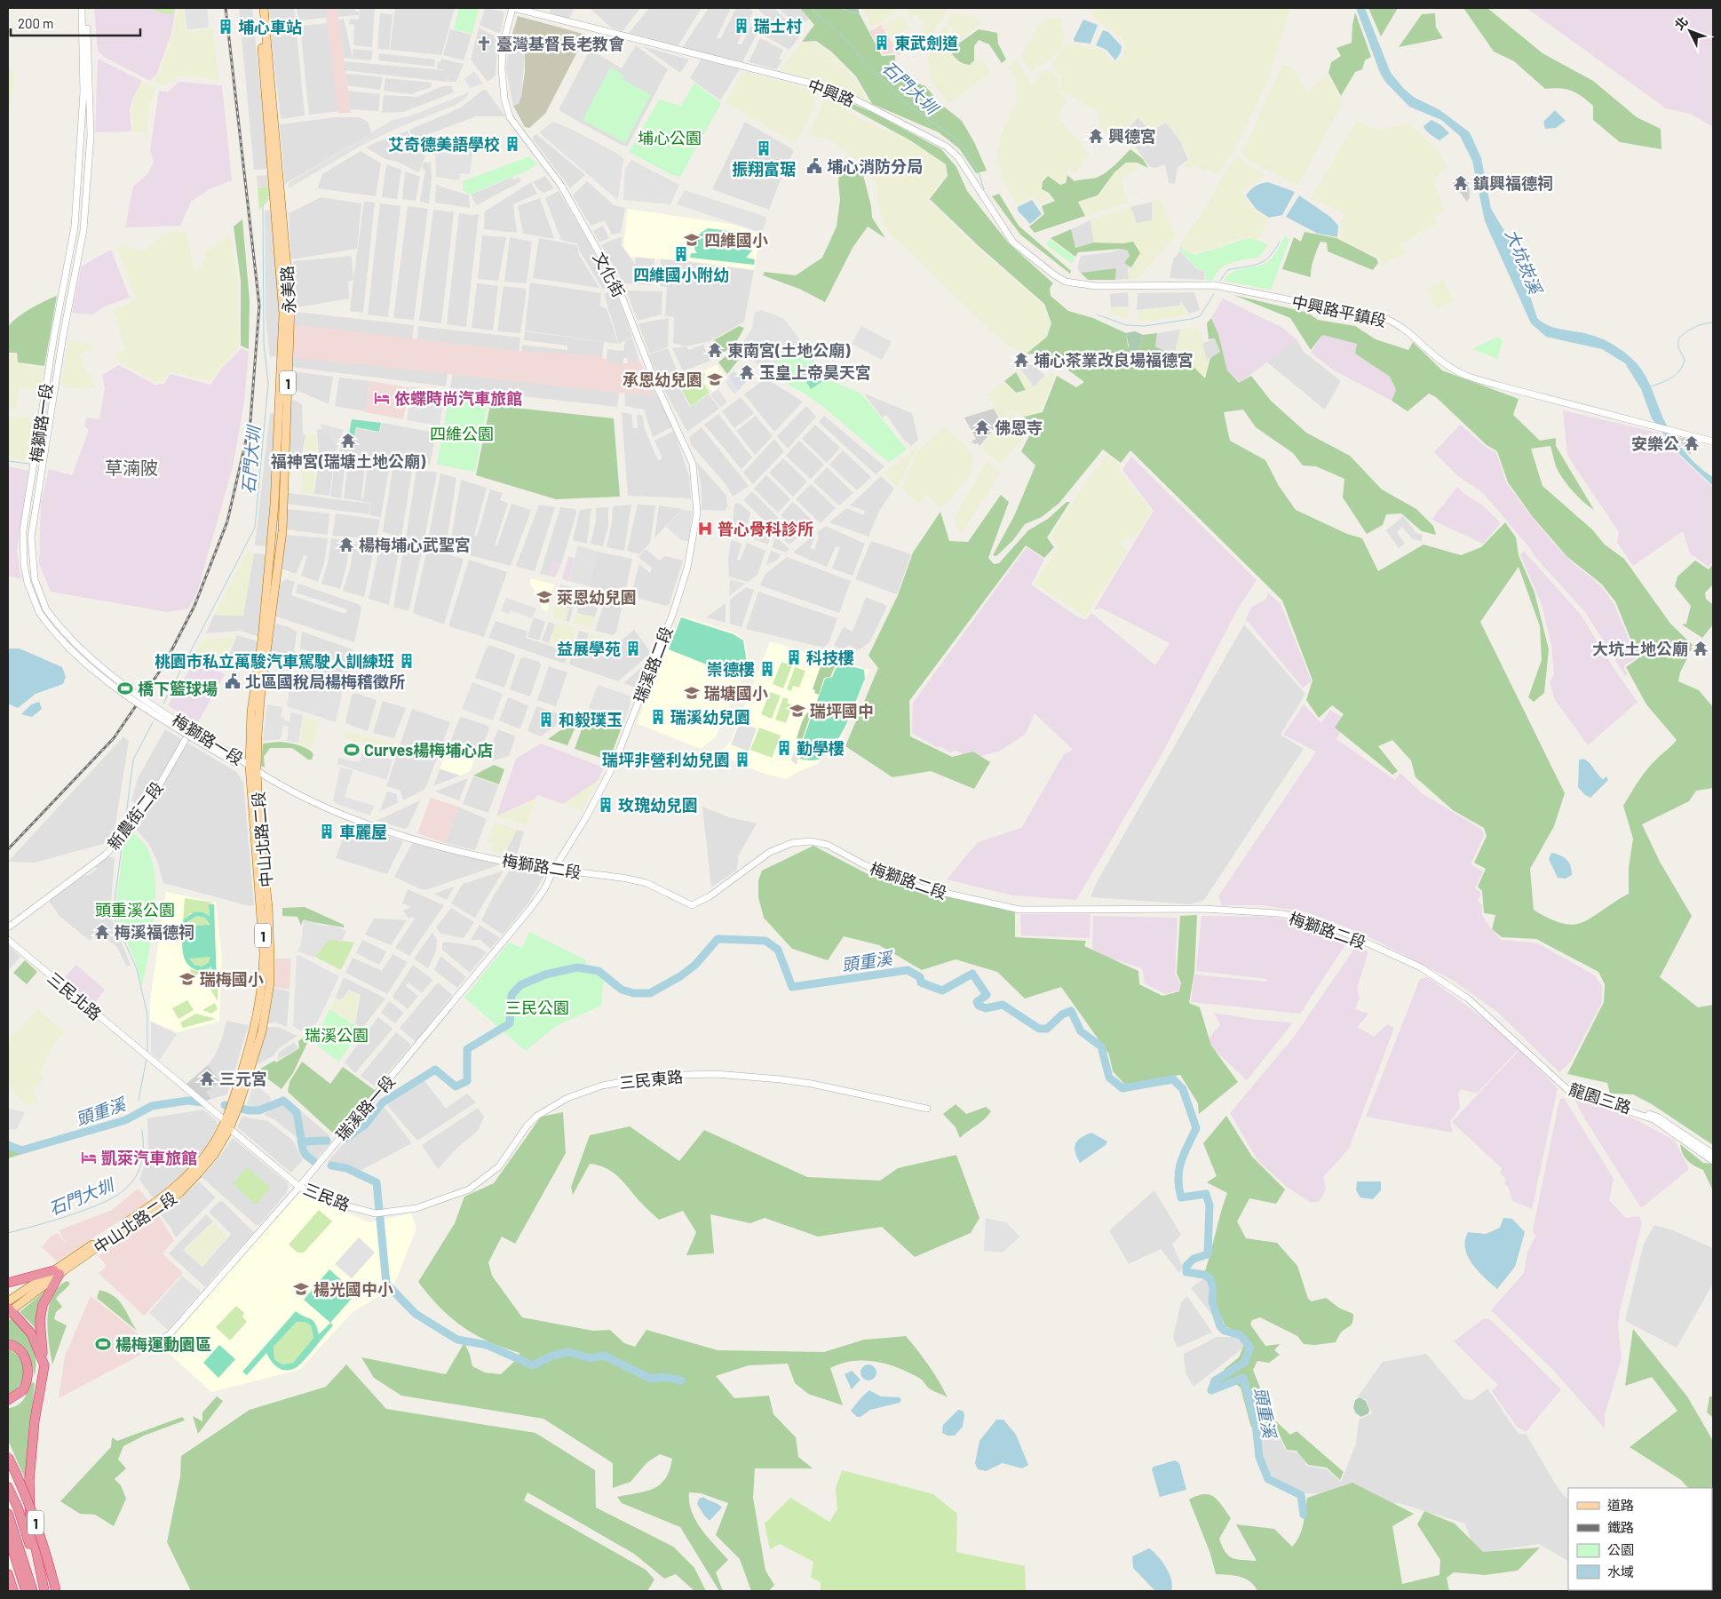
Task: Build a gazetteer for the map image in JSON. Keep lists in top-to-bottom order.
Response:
{
  "streets": {
    "highway": ["1"],
    "main road": ["永美路", "中山北路二段"],
    "street": [
      "中興路",
      "文化街",
      "中興路平鎮段",
      "梅獅路一段",
      "瑞溪路二段",
      "新農街二段",
      "梅獅路二段",
      "三民北路",
      "三民東路",
      "龍園三路",
      "瑞溪路一段",
      "三民路"
    ]
  },
  "crossings": [
    ["中興路", "文化街"],
    ["中興路", "中興路平鎮段"],
    ["文化街", "瑞溪路二段"],
    ["永美路", "中山北路二段"],
    ["梅獅路一段", "中山北路二段"],
    ["梅獅路一段", "梅獅路二段"],
    ["瑞溪路二段", "梅獅路二段"],
    ["瑞溪路二段", "瑞溪路一段"],
    ["中山北路二段", "梅獅路二段"],
    ["中山北路二段", "三民北路"],
    ["中山北路二段", "三民路"],
    ["梅獅路二段", "龍園三路"],
    ["梅獅路二段", "瑞溪路一段"],
    ["三民北路", "三民路"],
    ["三民東路", "三民路"],
    ["瑞溪路一段", "三民路"]
  ],
  "districts": ["草湳陂"],
  "water": ["石門大圳", "大坑崁溪", "頭重溪"],
  "parks": [
    "埔心公園",
    "四維公園",
    "頭重溪公園",
    "三民公園",
    "瑞溪公園"
  ],
  "places": {
    "building": [
      "瑞士村",
      "埔心車站",
      "東武劍道",
      "艾奇德美語學校",
      "振翔富琚",
      "四維國小附幼",
      "益展學苑",
      "科技樓",
      "桃園市私立萬駿汽車駕駛人訓練班",
      "崇德樓",
      "瑞溪幼兒園",
      "和毅璞玉",
      "勤學樓",
      "瑞坪非營利幼兒園",
      "玫瑰幼兒園",
      "車麗屋"
    ],
    "church": ["臺灣基督長老教會"],
    "temple": [
      "興德宮",
      "鎮興福德祠",
      "東南宮(土地公廟)",
      "埔心茶業改良場福德宮",
      "玉皇上帝昊天宮",
      "佛恩寺",
      "福神宮(瑞塘土地公廟)",
      "安樂公",
      "楊梅埔心武聖宮",
      "大坑土地公廟",
      "梅溪福德祠",
      "三元宮"
    ],
    "public building": ["埔心消防分局", "北區國稅局楊梅稽徵所"],
    "school or university": [
      "四維國小",
      "承恩幼兒園",
      "萊恩幼兒園",
      "瑞塘國小",
      "瑞坪國中",
      "瑞梅國小",
      "楊光國中小"
    ],
    "hotel": ["依蝶時尚汽車旅館", "凱萊汽車旅館"],
    "hospital": ["普心骨科診所"],
    "sports": ["橋下籃球場", "Curves楊梅埔心店", "楊梅運動園區"]
  },
  "legend": [
    "道路",
    "鐵路",
    "公園",
    "水域"
  ],
  "scale_bar": "200 m",
  "north": "top left"
}
